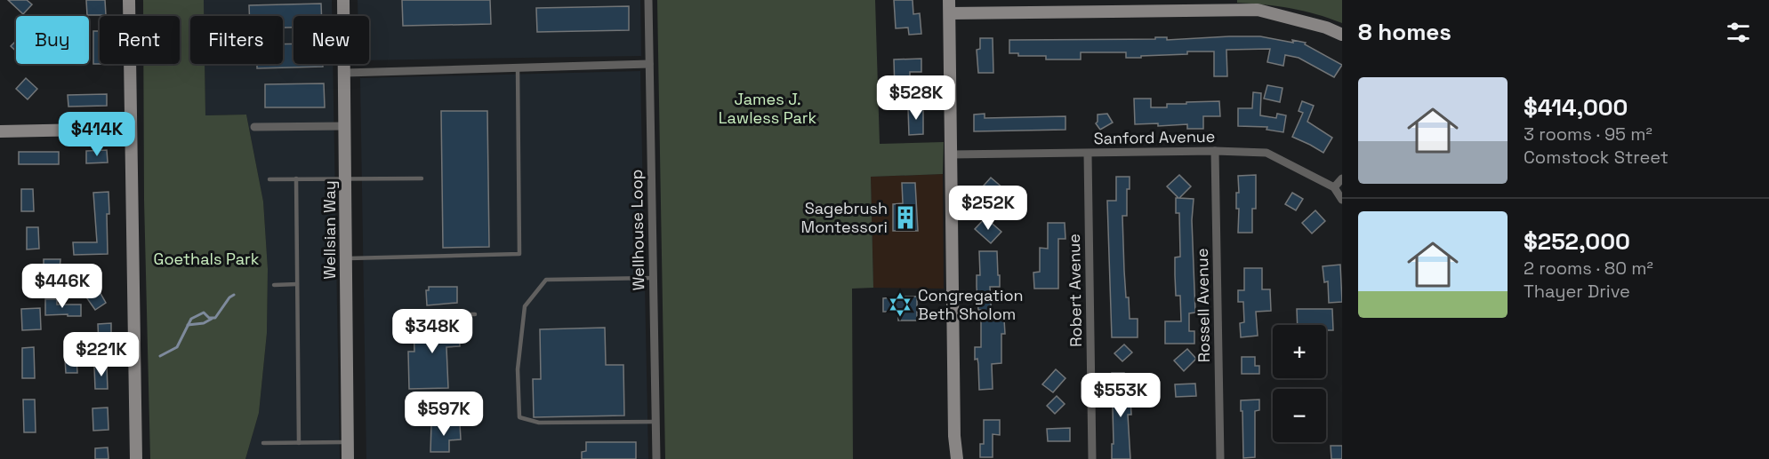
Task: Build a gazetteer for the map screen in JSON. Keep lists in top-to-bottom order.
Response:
{
  "streets": {
    "street": [
      "Sanford Avenue",
      "Wellsian Way",
      "Wellhouse Loop",
      "Robert Avenue",
      "Rossell Avenue"
    ]
  },
  "crossings": [
    ["Sanford Avenue", "Robert Avenue"],
    ["Sanford Avenue", "Rossell Avenue"]
  ],
  "parks": ["James J. Lawless Park", "Goethals Park"],
  "places": {
    "building": ["Sagebrush Montessori"],
    "synagogue": ["Congregation Beth Sholom"]
  },
  "page": {
    "heading": "8 homes",
    "chip": [
      "Buy",
      "Rent",
      "Filters",
      "New"
    ],
    "list": [
      {
        "name": "$414,000",
        "note": "3 rooms · 95 m² · Comstock Street"
      },
      {
        "name": "$252,000",
        "note": "2 rooms · 80 m² · Thayer Drive"
      }
    ],
    "price": [
      "$528K",
      "$414K",
      "$252K",
      "$446K",
      "$348K",
      "$221K",
      "$553K",
      "$597K"
    ],
    "map_buttons": ["+", "−"]
  }
}
